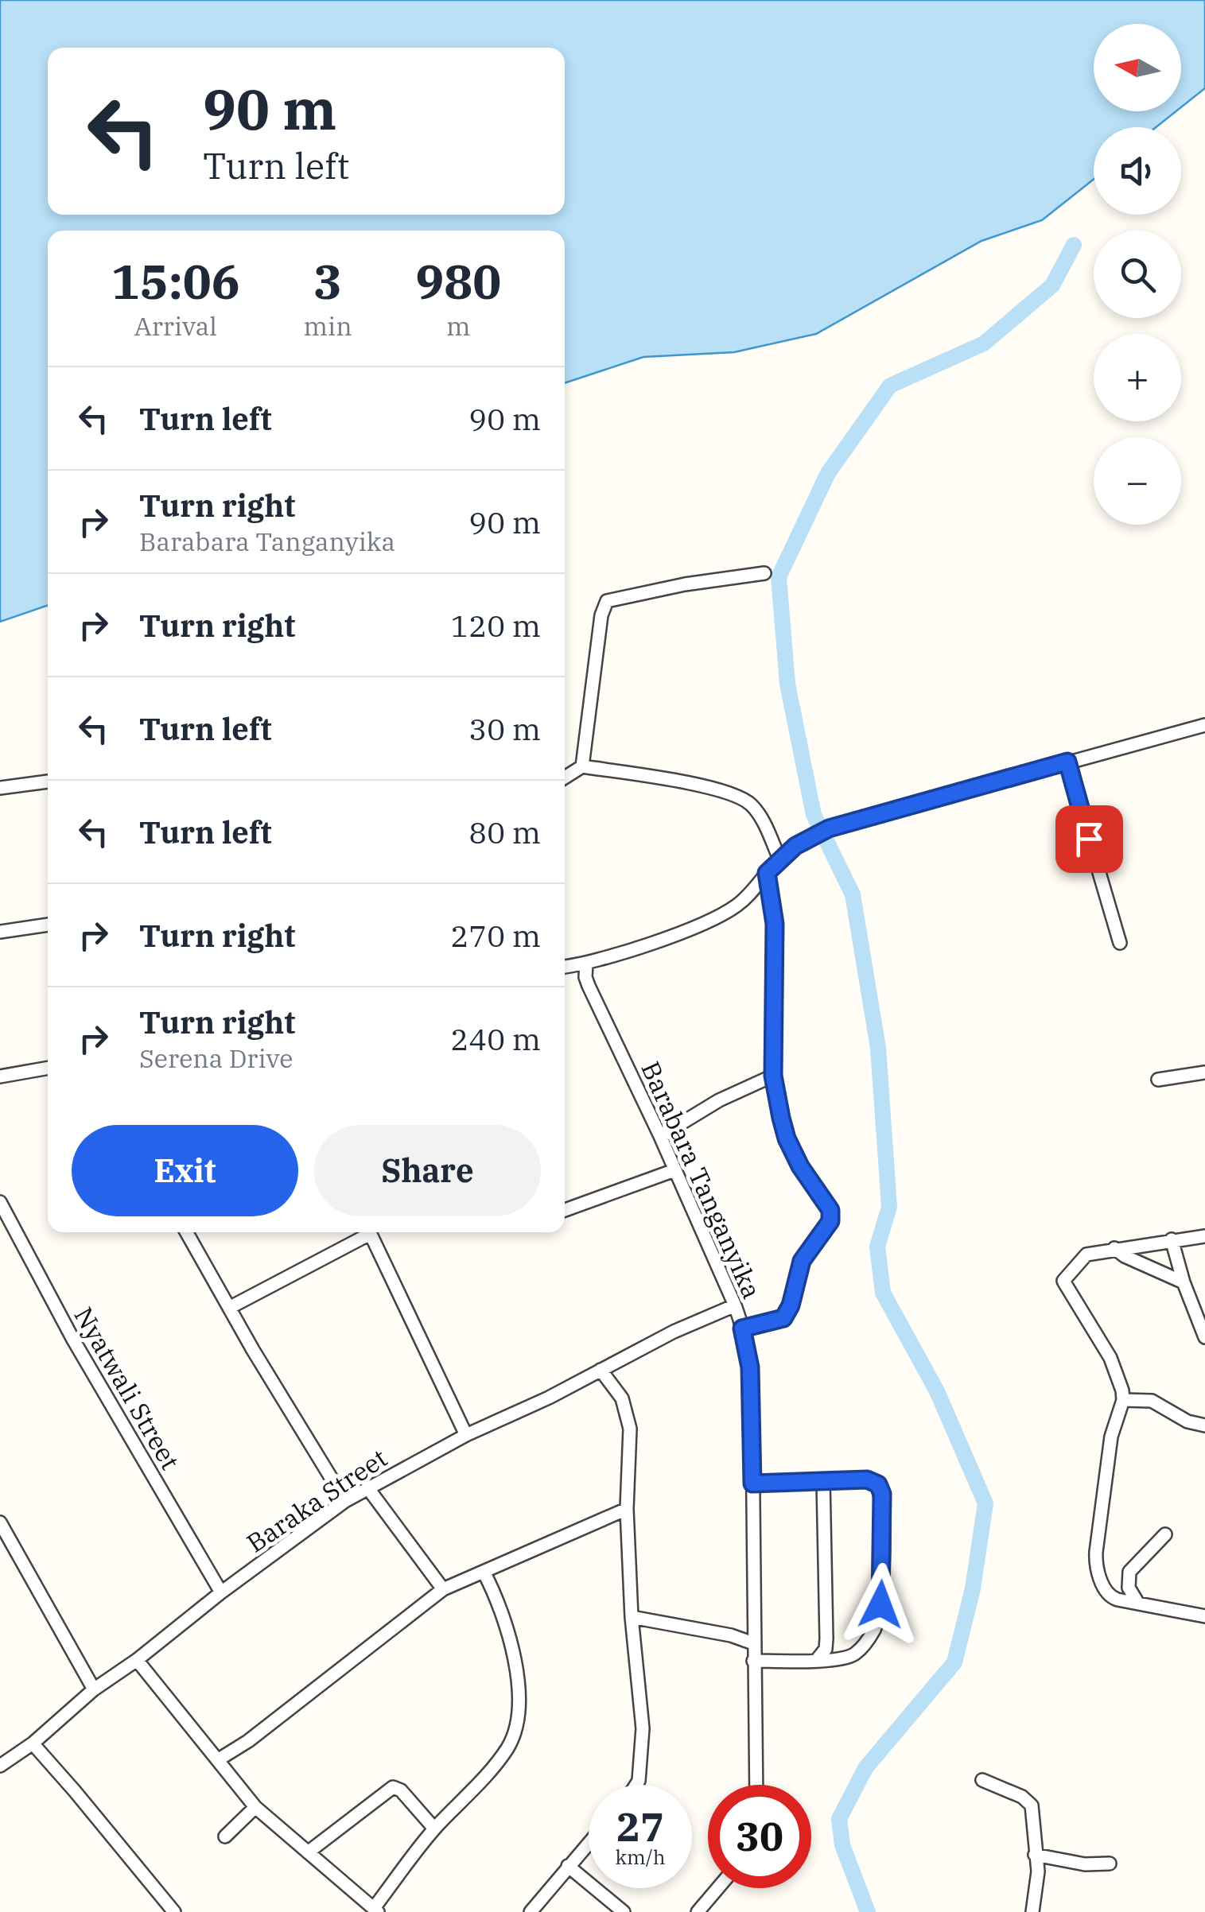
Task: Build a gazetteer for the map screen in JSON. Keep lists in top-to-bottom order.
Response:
{
  "streets": {
    "street": ["Barabara Tanganyika", "Nyatwali Street", "Baraka Street"]
  },
  "crossings": [
    ["Barabara Tanganyika", "Baraka Street"],
    ["Nyatwali Street", "Baraka Street"]
  ],
  "north": "left",
  "page": {
    "map_buttons": ["+", "−"],
    "turn": ["90 m", "Turn left"],
    "eta": [
      "15:06",
      "Arrival",
      "3",
      "min",
      "980",
      "m"
    ],
    "list": [
      {
        "name": "Turn left",
        "value": "90 m"
      },
      {
        "name": "Turn right",
        "note": "Barabara Tanganyika",
        "value": "90 m"
      },
      {
        "name": "Turn right",
        "value": "120 m"
      },
      {
        "name": "Turn left",
        "value": "30 m"
      },
      {
        "name": "Turn left",
        "value": "80 m"
      },
      {
        "name": "Turn right",
        "value": "270 m"
      },
      {
        "name": "Turn right",
        "note": "Serena Drive",
        "value": "240 m"
      }
    ],
    "buttons": ["Exit", "Share"],
    "speed": "27 km/h",
    "limit": "30"
  }
}
